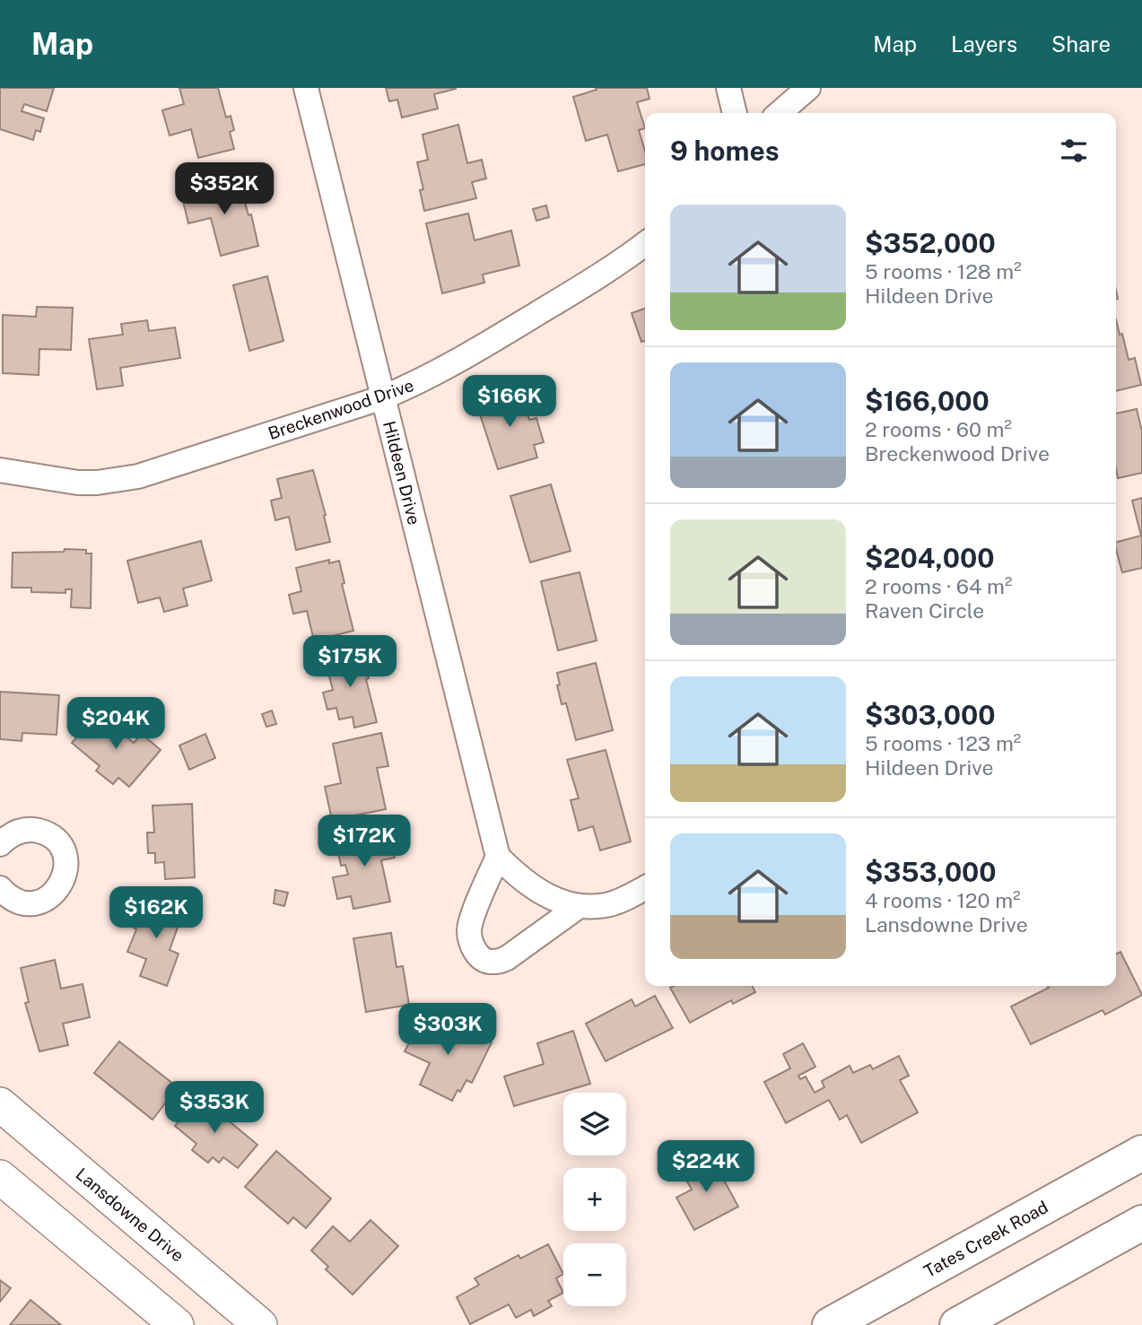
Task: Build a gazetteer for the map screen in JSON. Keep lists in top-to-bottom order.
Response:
{
  "streets": {
    "main road": ["Tates Creek Road"],
    "street": ["Breckenwood Drive", "Hildeen Drive", "Lansdowne Drive"]
  },
  "crossings": [
    ["Breckenwood Drive", "Hildeen Drive"]
  ],
  "page": {
    "header": "Map",
    "nav": ["Map", "Layers", "Share"],
    "heading": "9 homes",
    "price": [
      "$352K",
      "$166K",
      "$175K",
      "$204K",
      "$172K",
      "$162K",
      "$303K",
      "$353K",
      "$224K"
    ],
    "list": [
      {
        "name": "$352,000",
        "note": "5 rooms · 128 m² · Hildeen Drive"
      },
      {
        "name": "$166,000",
        "note": "2 rooms · 60 m² · Breckenwood Drive"
      },
      {
        "name": "$204,000",
        "note": "2 rooms · 64 m² · Raven Circle"
      },
      {
        "name": "$303,000",
        "note": "5 rooms · 123 m² · Hildeen Drive"
      },
      {
        "name": "$353,000",
        "note": "4 rooms · 120 m² · Lansdowne Drive"
      }
    ],
    "map_buttons": ["+", "−"]
  }
}
